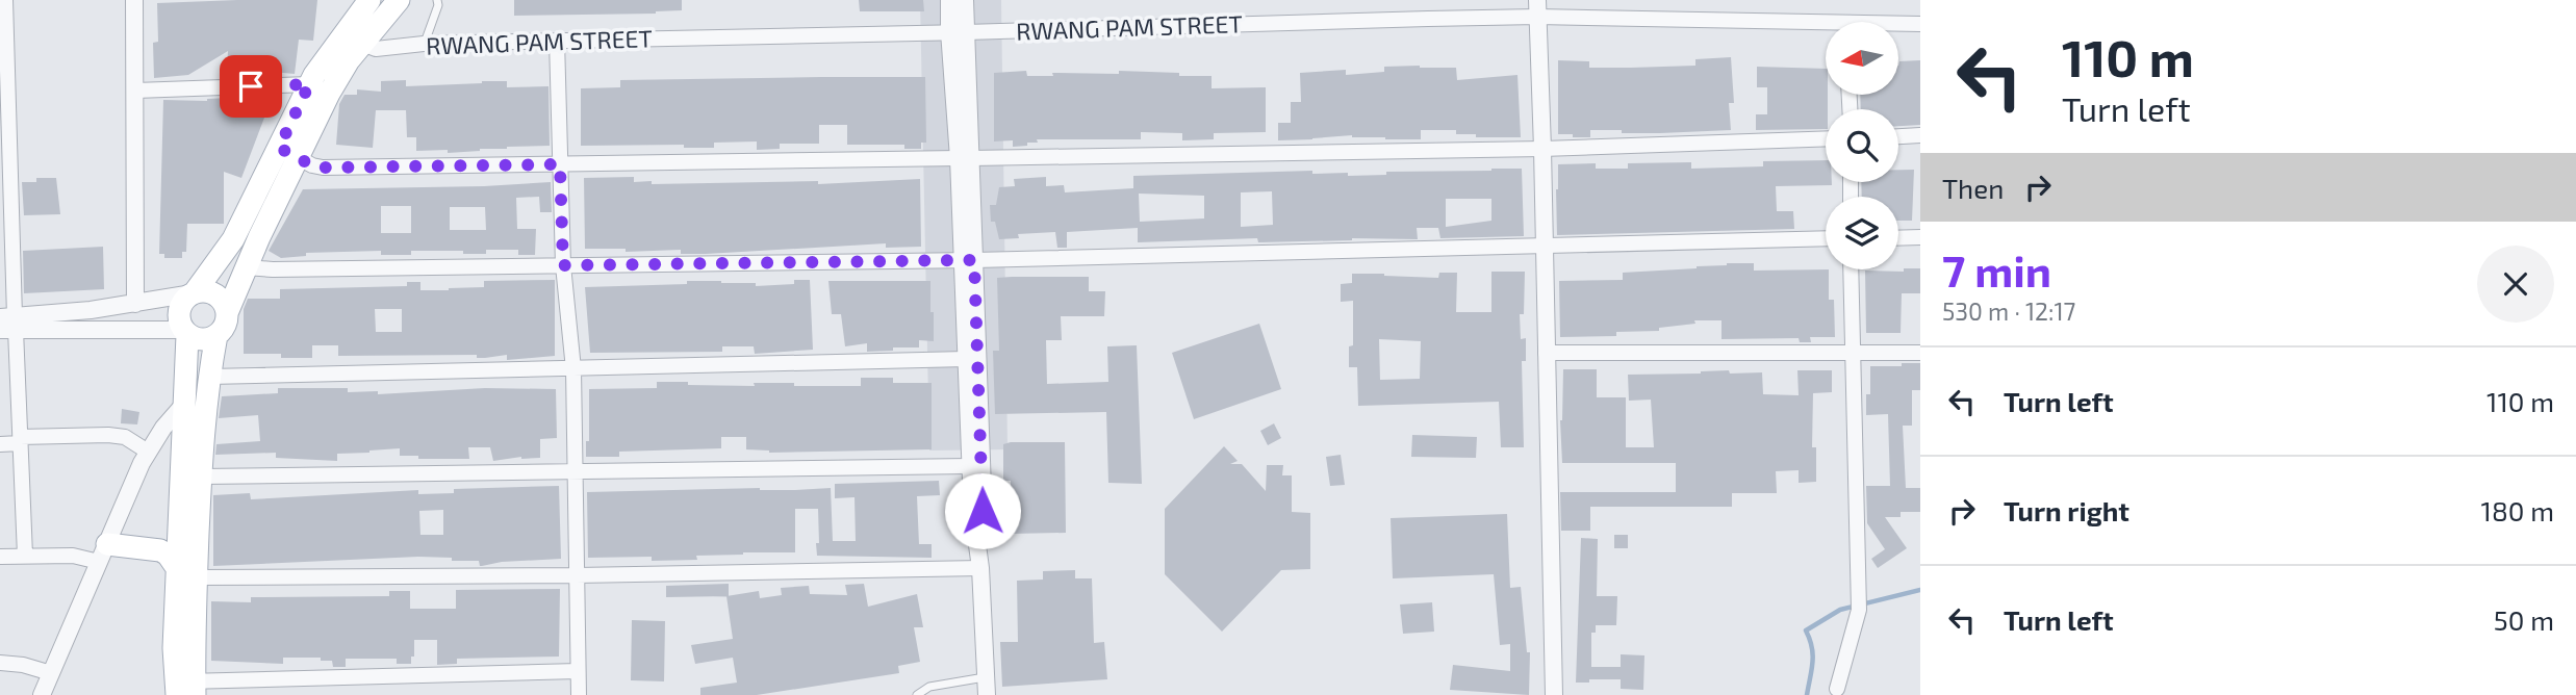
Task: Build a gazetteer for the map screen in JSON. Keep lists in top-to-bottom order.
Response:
{
  "streets": {
    "street": ["RWANG PAM STREET"]
  },
  "north": "left",
  "page": {
    "turn": ["110 m", "Turn left"],
    "then": "Then",
    "heading": ["7 min", "530 m · 12:17"],
    "list": [
      {
        "name": "Turn left",
        "value": "110 m"
      },
      {
        "name": "Turn right",
        "value": "180 m"
      },
      {
        "name": "Turn left",
        "value": "50 m"
      }
    ]
  }
}
